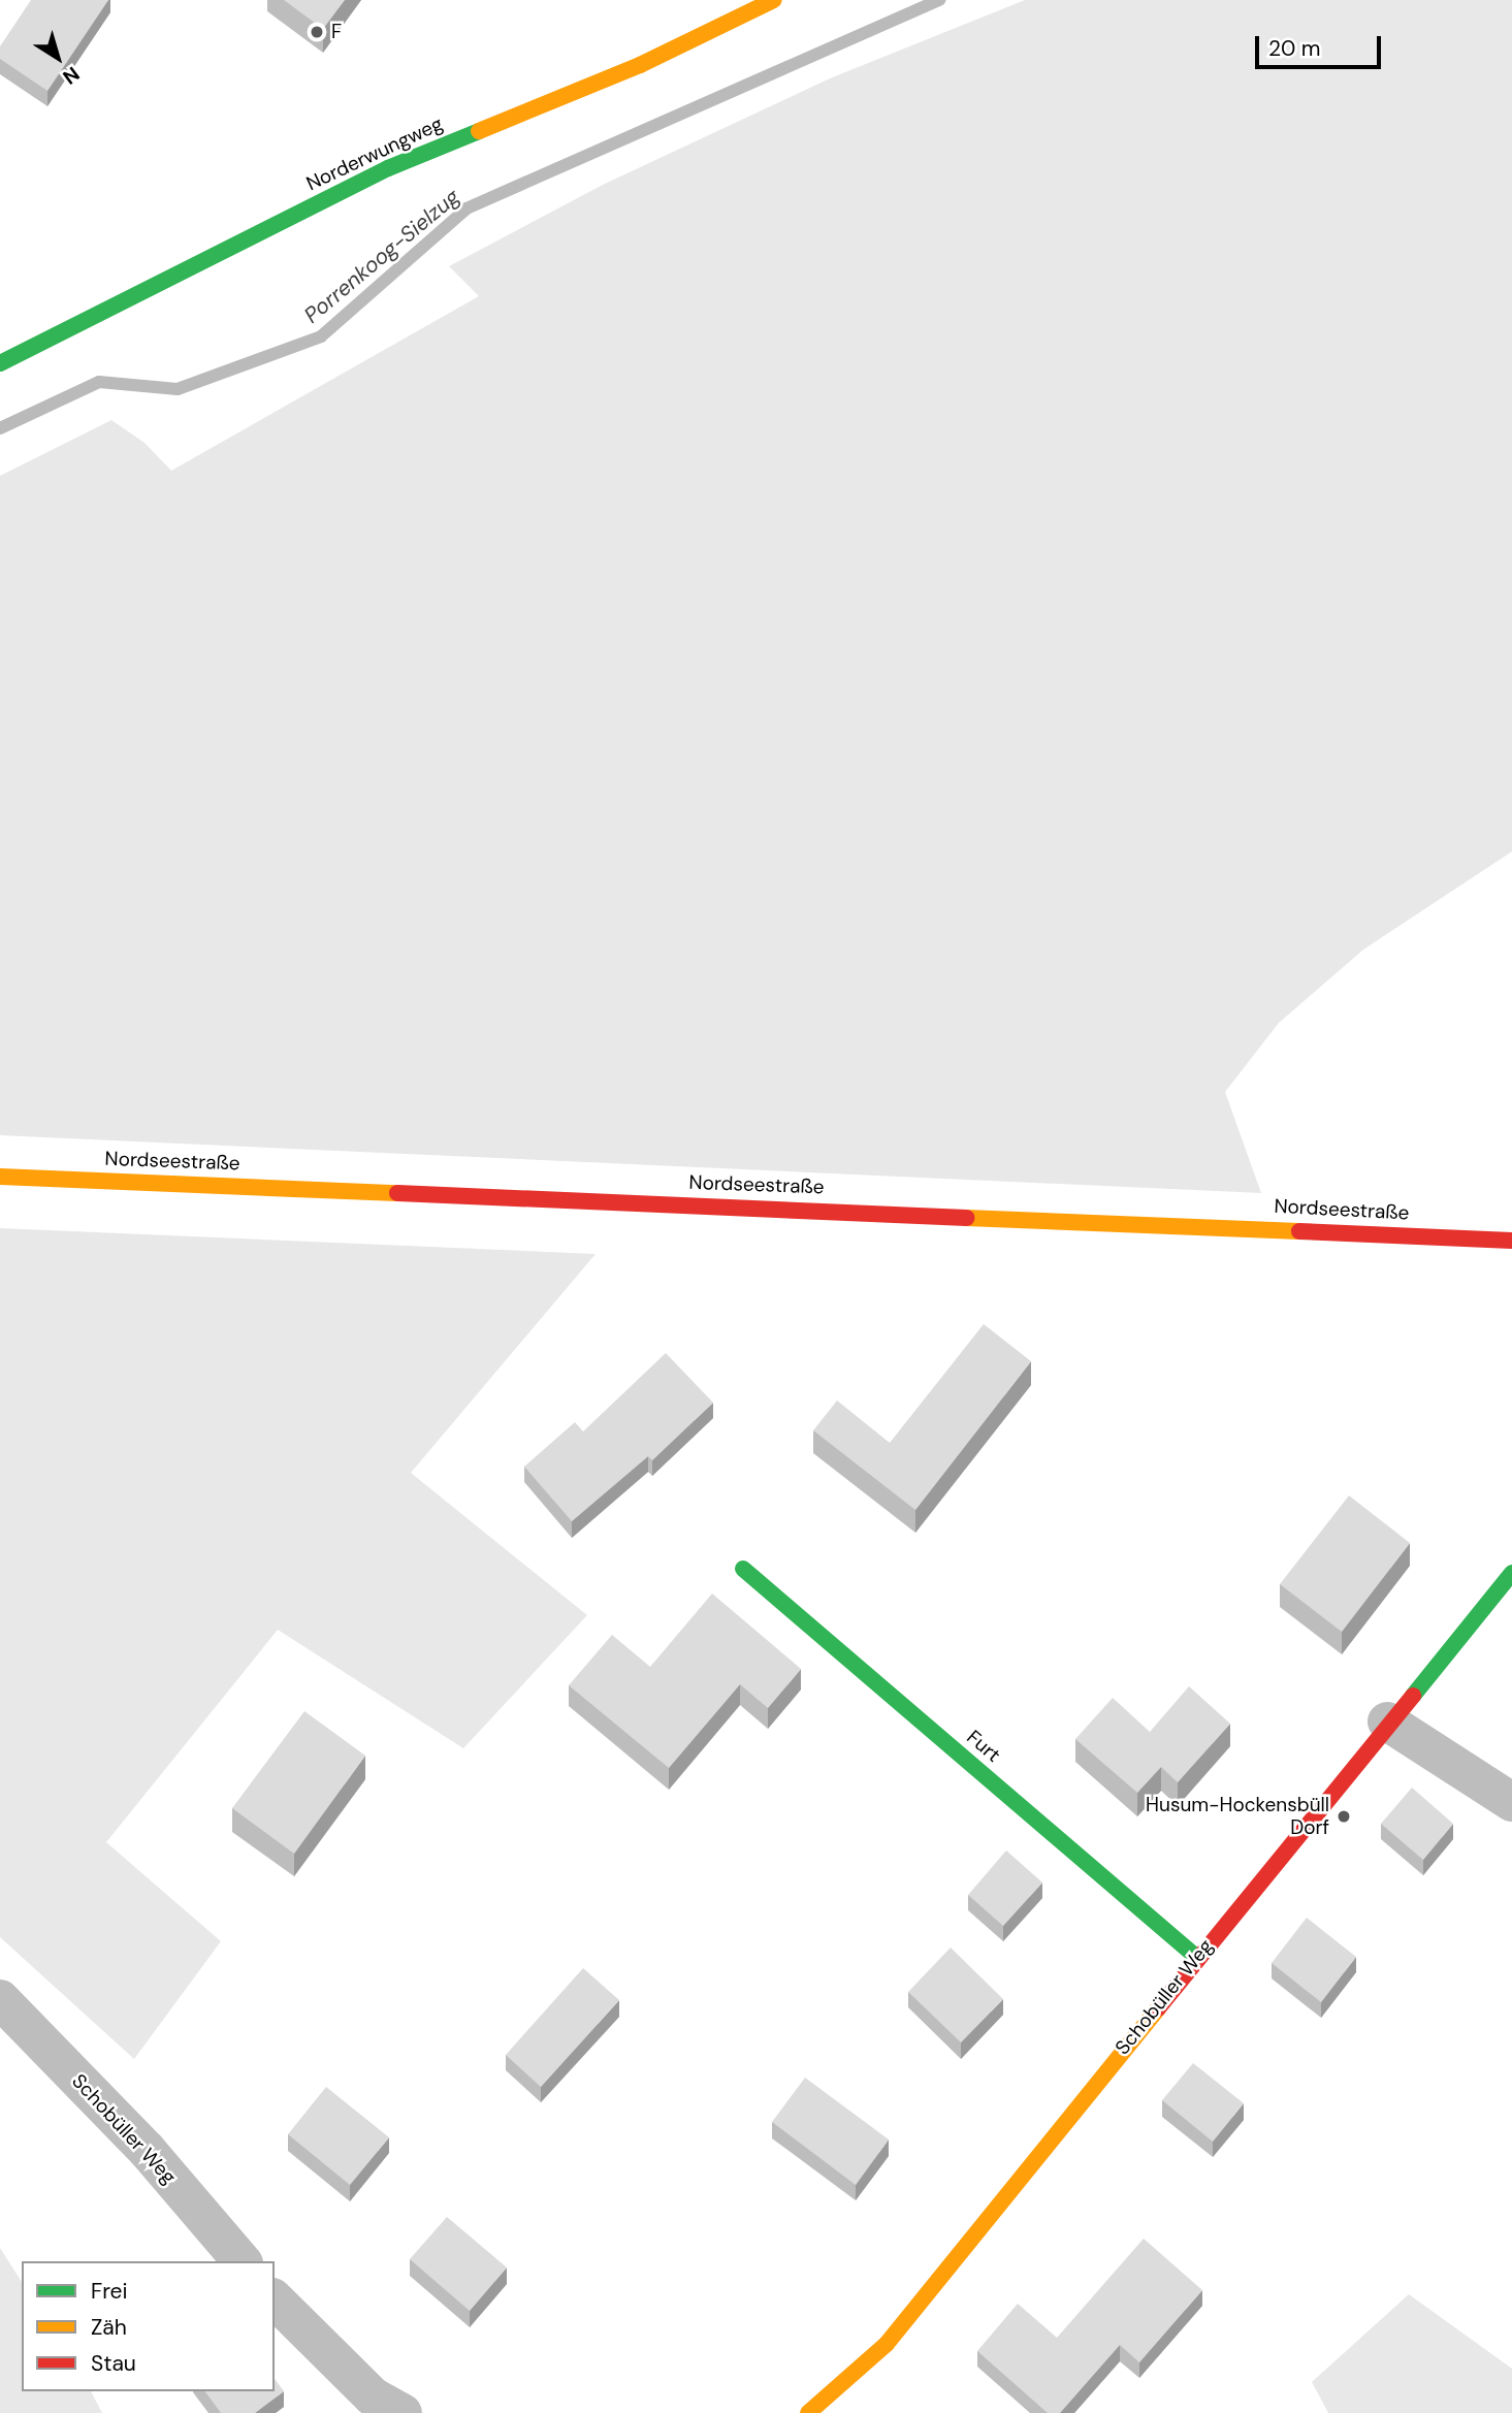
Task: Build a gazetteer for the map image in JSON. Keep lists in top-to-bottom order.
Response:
{
  "streets": {
    "street": [
      "Norderwungweg",
      "Nordseestraße",
      "Furt",
      "Schobüller Weg"
    ]
  },
  "crossings": [
    ["Furt", "Schobüller Weg"]
  ],
  "water": ["Porrenkoog-Sielzug"],
  "places": ["F", "Husum-Hockensbüll Dorf"],
  "legend": ["Frei", "Zäh", "Stau"],
  "scale_bar": "20 m",
  "north": "bottom right"
}
